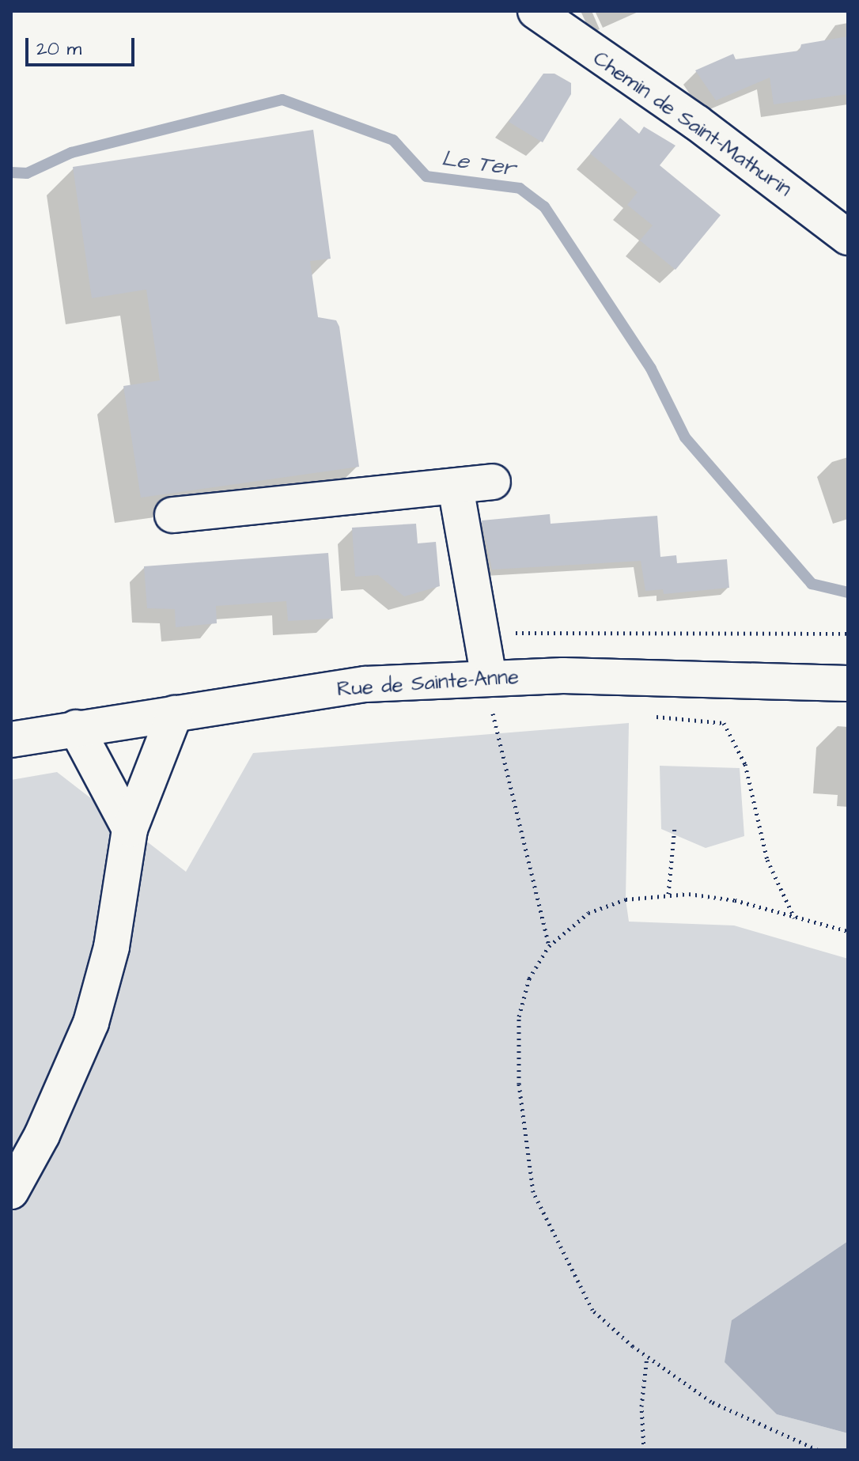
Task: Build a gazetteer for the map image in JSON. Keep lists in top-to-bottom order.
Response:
{
  "streets": {
    "street": ["Chemin de Saint-Mathurin", "Rue de Sainte-Anne"]
  },
  "water": ["Le Ter"],
  "scale_bar": "20 m"
}
